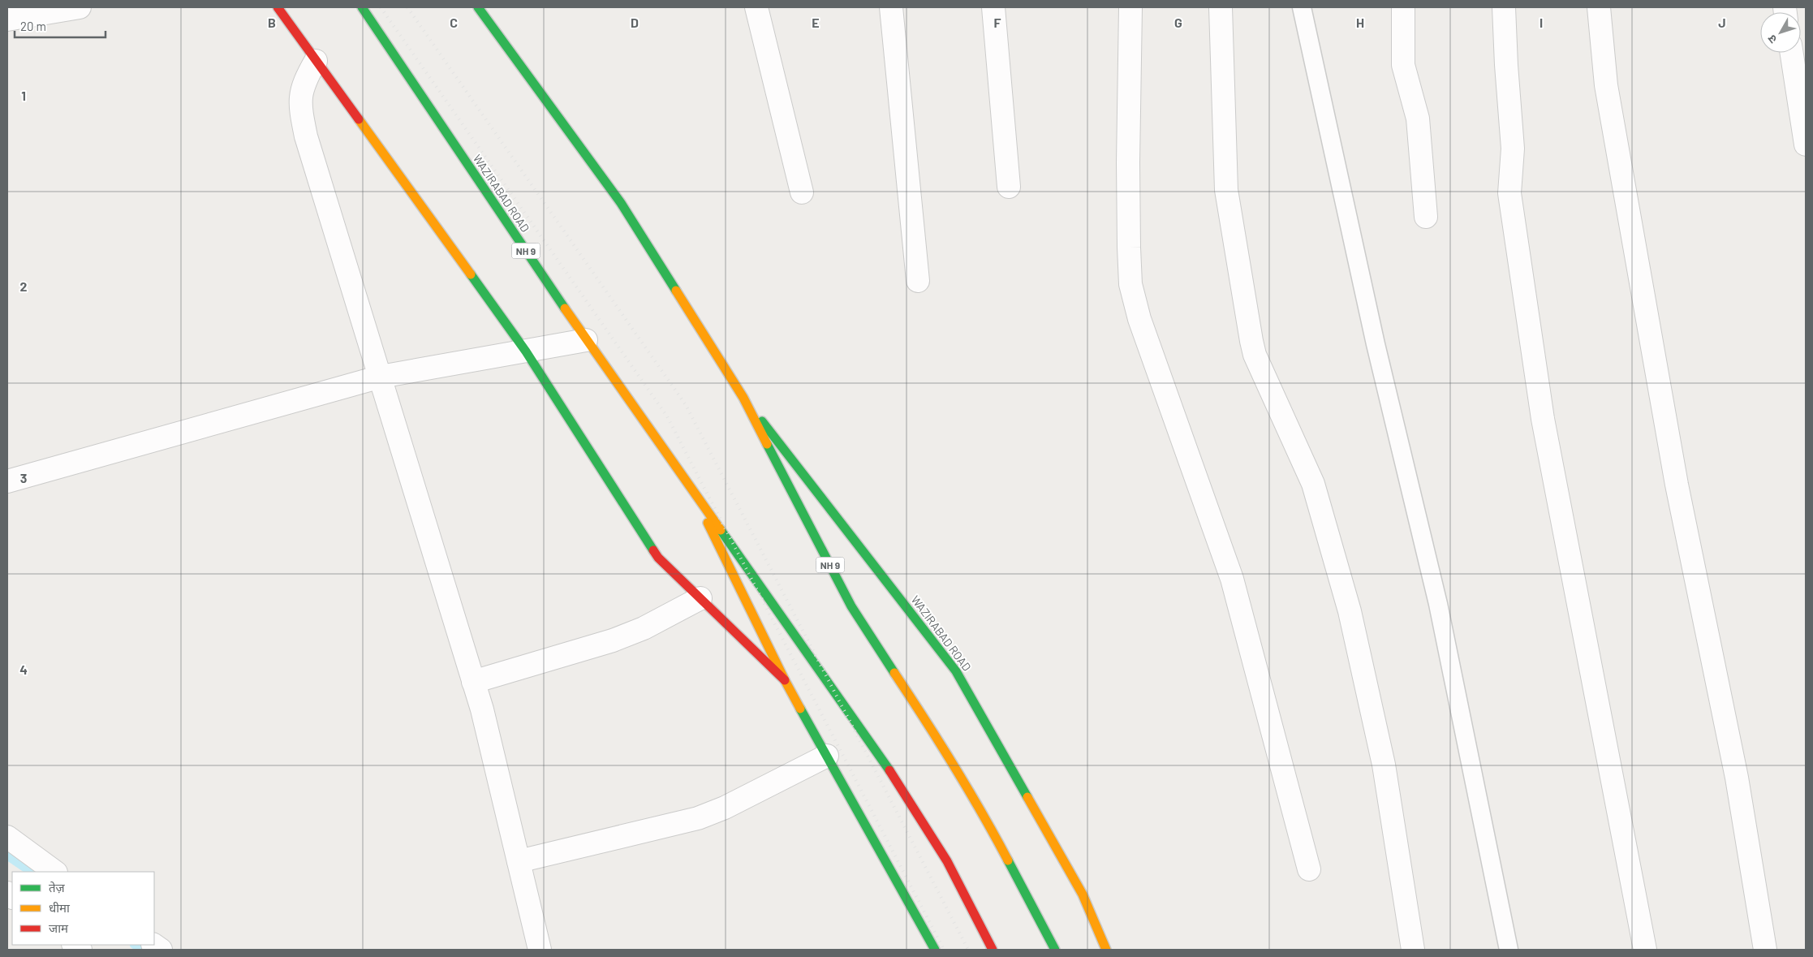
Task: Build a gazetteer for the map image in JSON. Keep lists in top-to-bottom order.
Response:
{
  "streets": {
    "main road": ["WAZIRABAD ROAD", "NH 9"]
  },
  "legend": ["तेज़", "धीमा", "जाम"],
  "scale_bar": "20 m",
  "north": "bottom left",
  "grid": {
    "columns": [
      "B",
      "C",
      "D",
      "E",
      "F",
      "G",
      "H",
      "I",
      "J"
    ],
    "rows": [
      "1",
      "2",
      "3",
      "4"
    ]
  }
}
